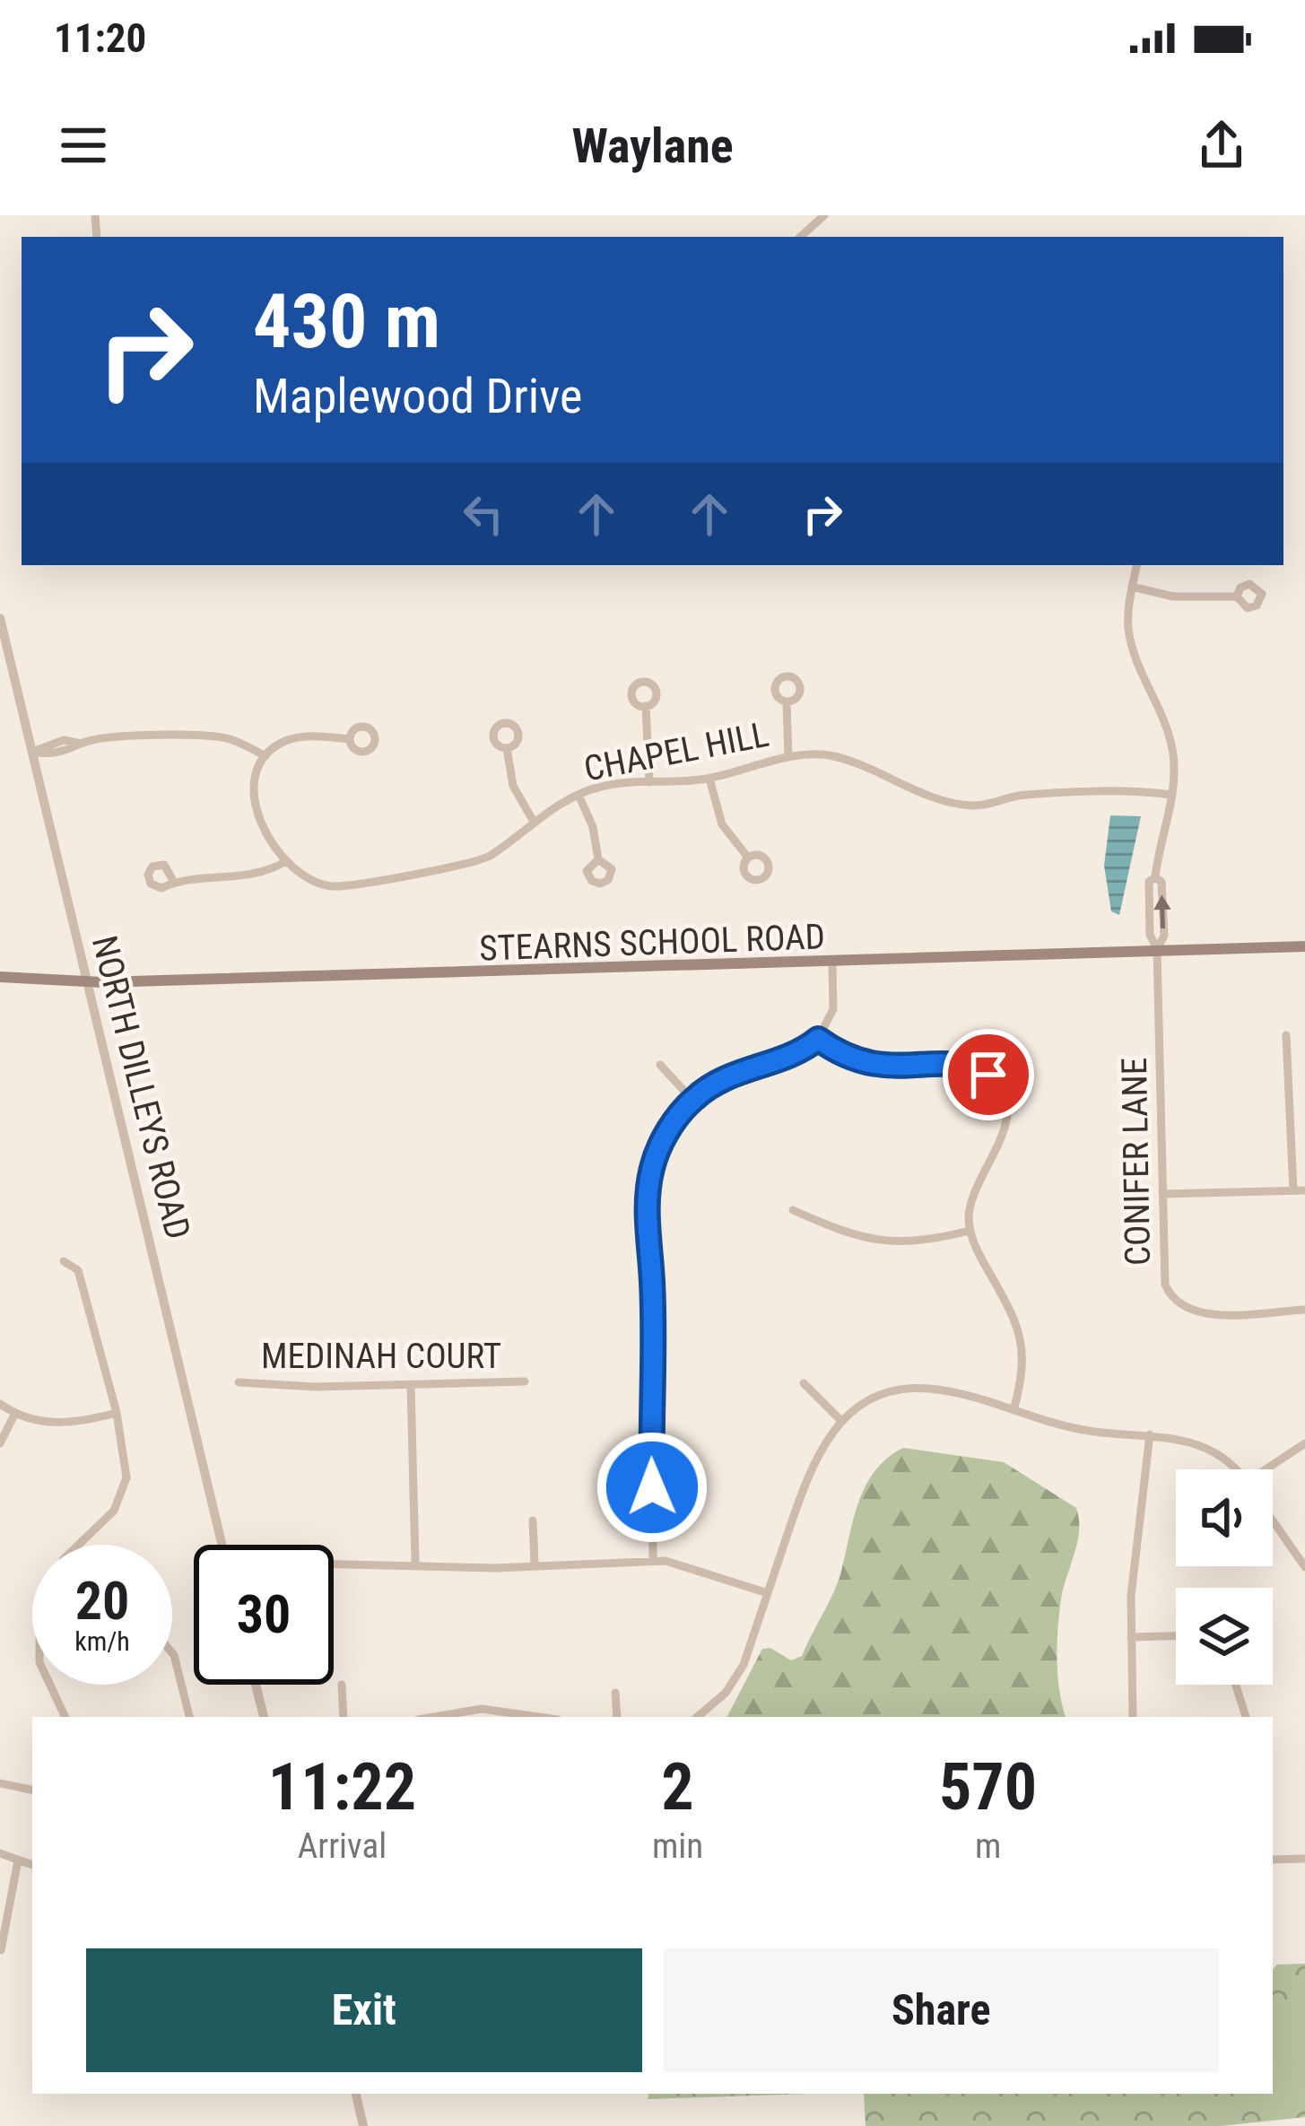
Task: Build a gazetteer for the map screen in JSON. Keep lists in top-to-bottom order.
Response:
{
  "streets": {
    "main road": ["STEARNS SCHOOL ROAD"],
    "street": [
      "CHAPEL HILL",
      "NORTH DILLEYS ROAD",
      "CONIFER LANE",
      "MEDINAH COURT"
    ]
  },
  "crossings": [
    ["CHAPEL HILL", "CONIFER LANE"],
    ["STEARNS SCHOOL ROAD", "NORTH DILLEYS ROAD"],
    ["STEARNS SCHOOL ROAD", "CONIFER LANE"]
  ],
  "page": {
    "status": "11:20",
    "header": "Waylane",
    "turn": ["430 m", "Maplewood Drive"],
    "speed": "20 km/h",
    "limit": "30",
    "eta": [
      "11:22",
      "Arrival",
      "2",
      "min",
      "570",
      "m"
    ],
    "buttons": ["Exit", "Share"]
  }
}
